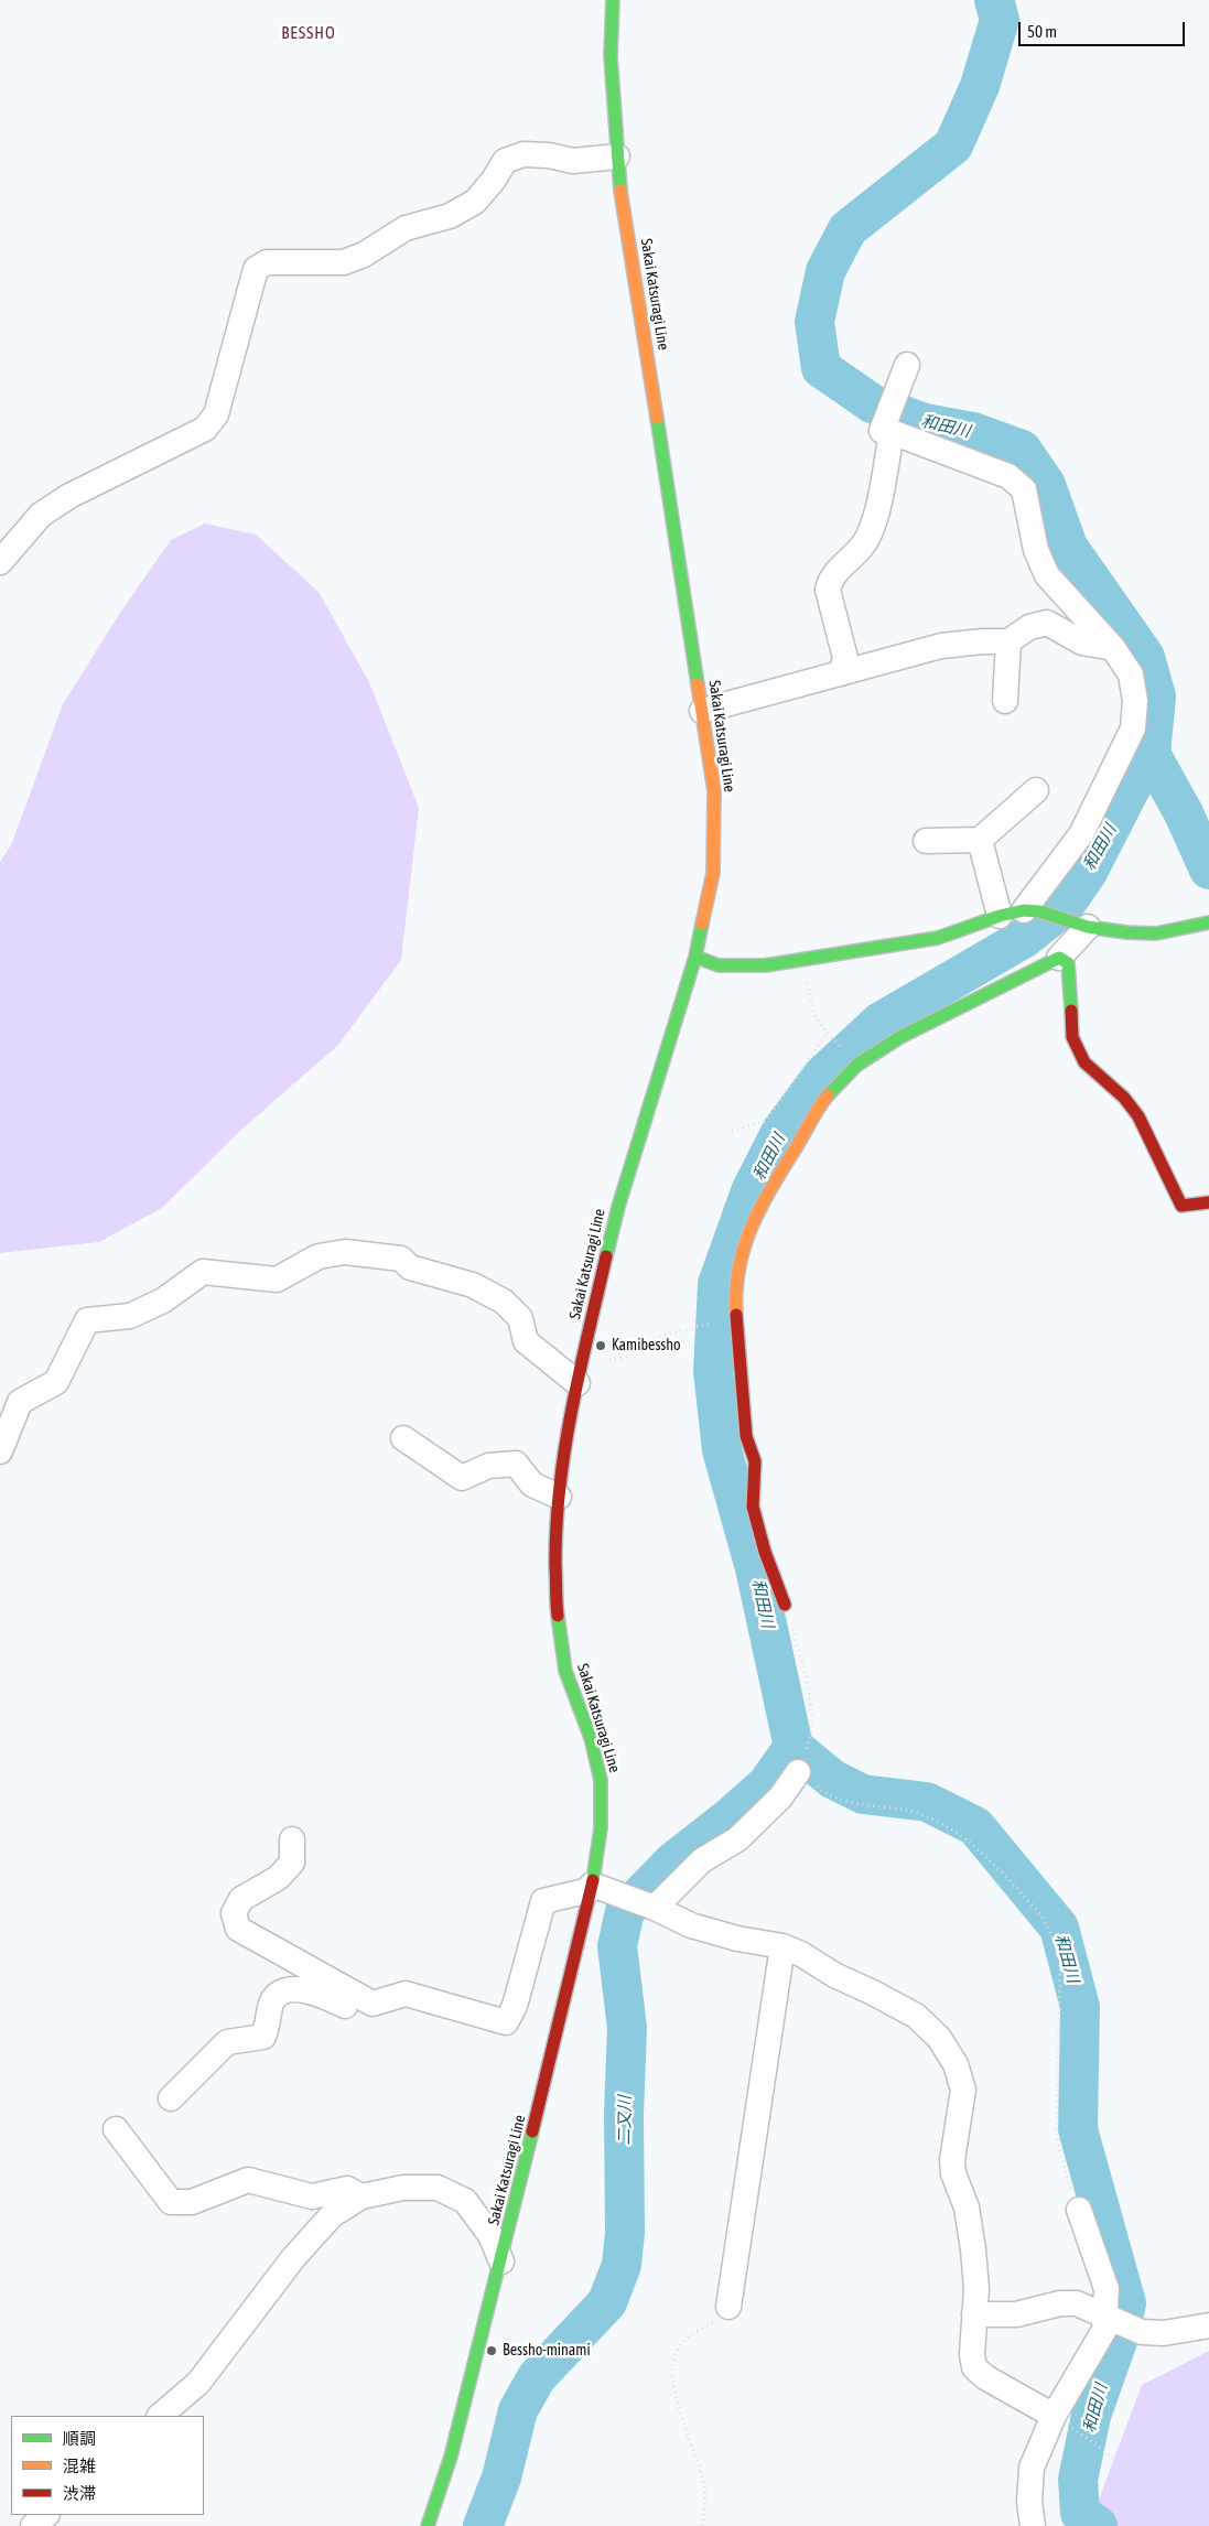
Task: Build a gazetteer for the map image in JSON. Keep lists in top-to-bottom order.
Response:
{
  "streets": {
    "main road": ["Sakai Katsuragi Line"]
  },
  "districts": ["BESSHO"],
  "water": ["和田川", "二又川"],
  "places": ["Kamibessho", "Bessho-minami"],
  "legend": ["順調", "混雑", "渋滞"],
  "scale_bar": "50 m"
}
